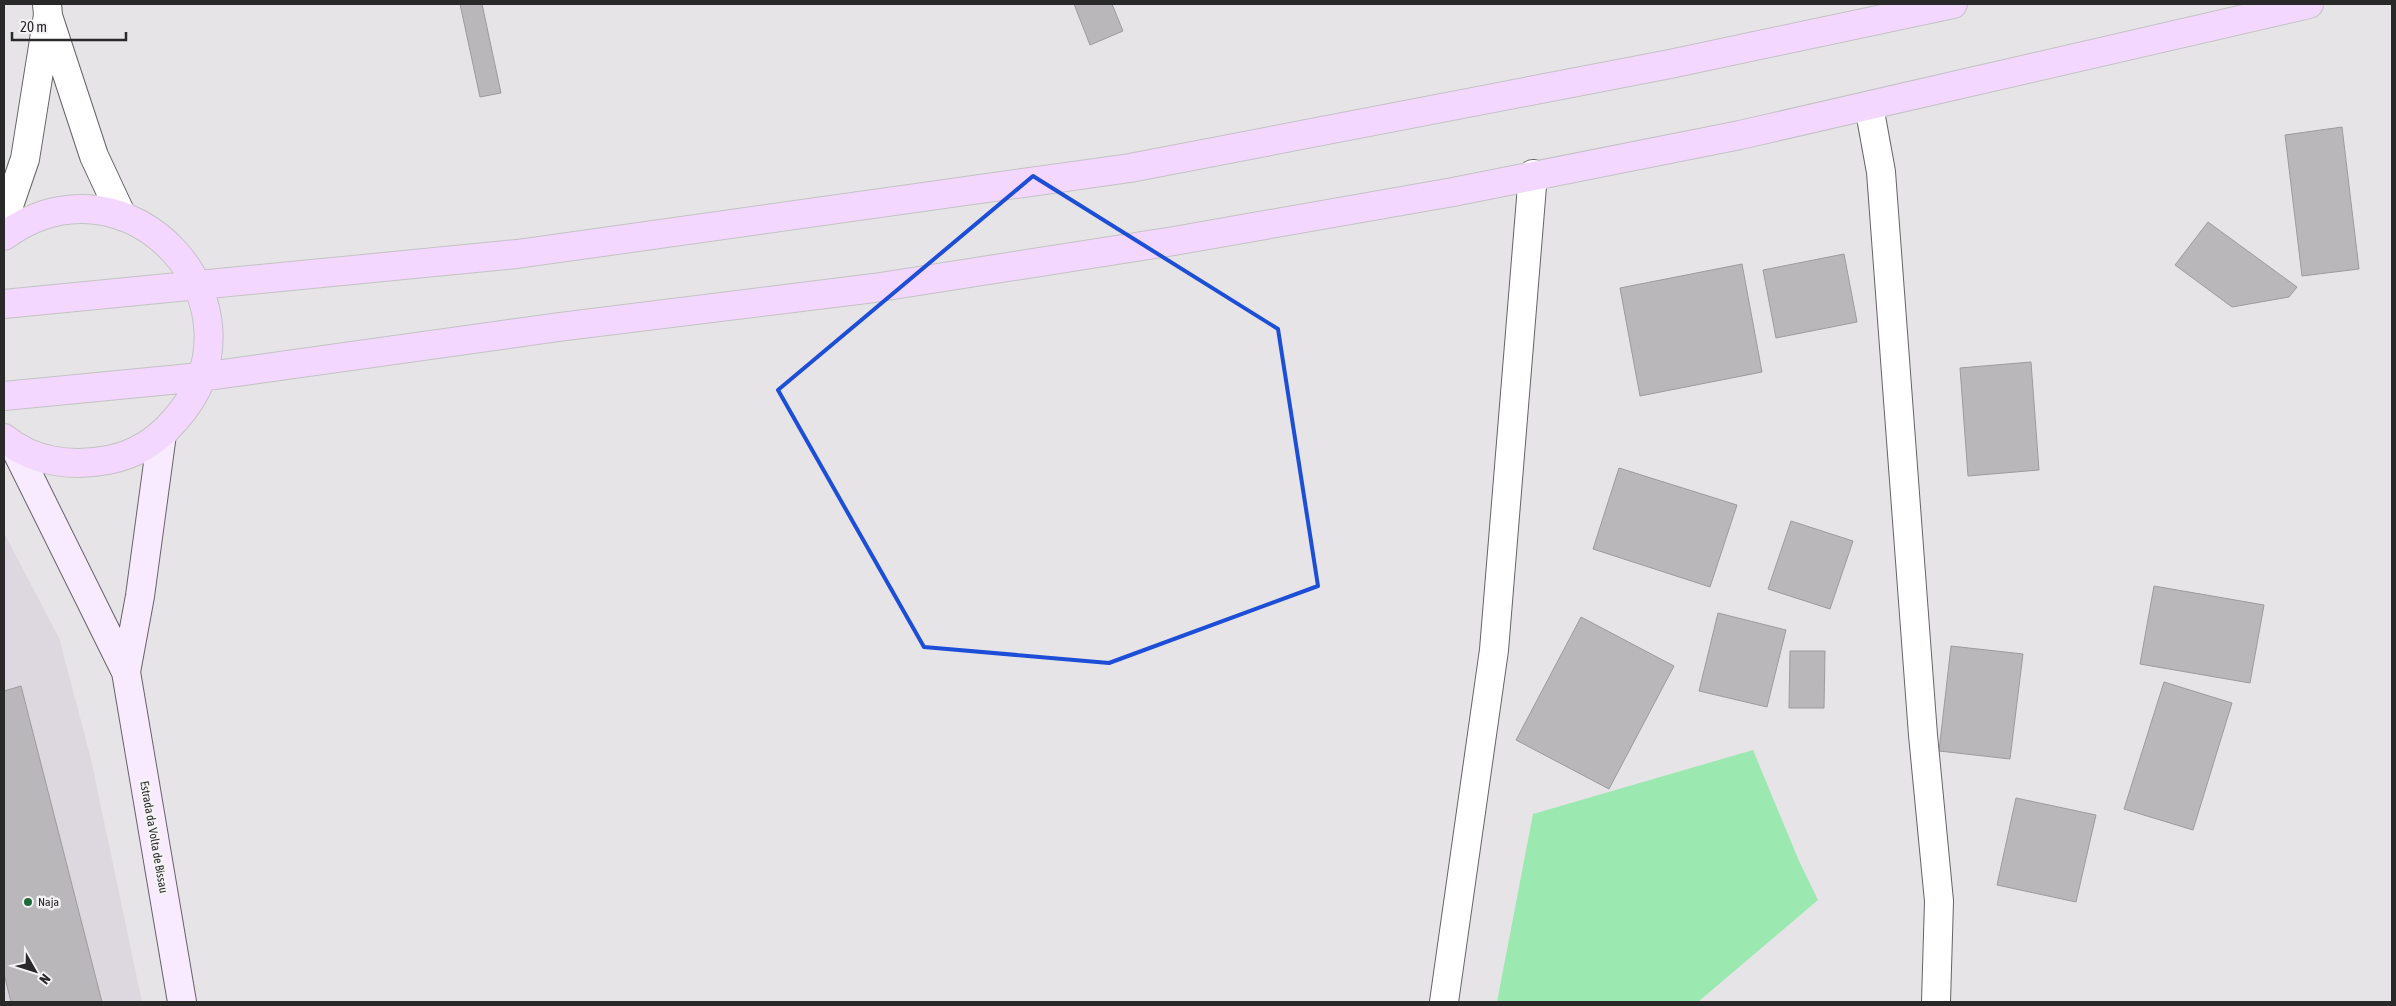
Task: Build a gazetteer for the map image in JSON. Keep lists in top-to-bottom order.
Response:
{
  "streets": {
    "main road": ["Estrada da Volta de Bissau"]
  },
  "places": ["Naja"],
  "scale_bar": "20 m",
  "north": "bottom right"
}
